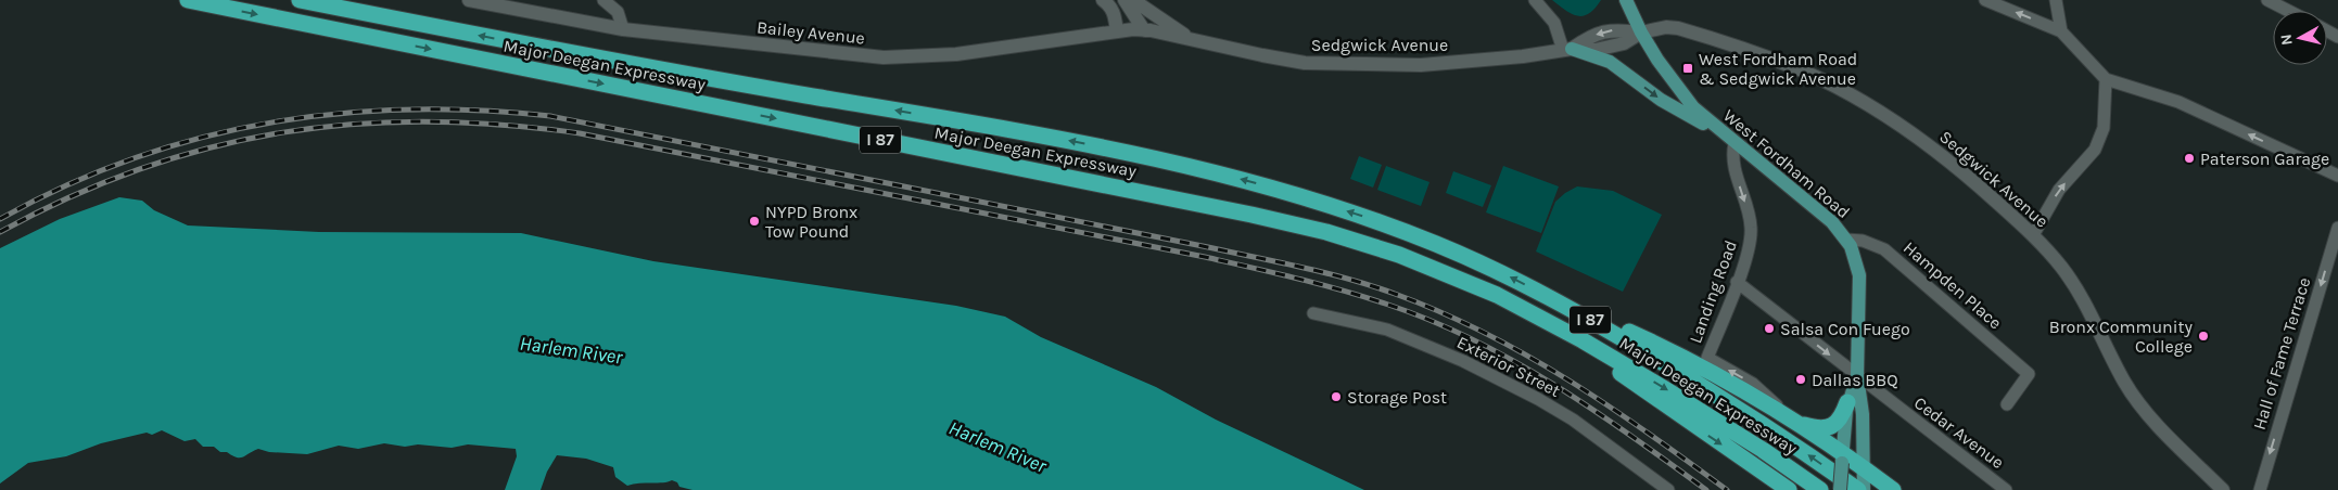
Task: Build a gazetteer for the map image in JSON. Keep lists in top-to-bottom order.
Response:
{
  "streets": {
    "highway": ["Major Deegan Expressway", "I 87"],
    "main road": ["Bailey Avenue", "Sedgwick Avenue", "West Fordham Road"],
    "street": [
      "Hampden Place",
      "Landing Road",
      "Hall of Fame Terrace",
      "Exterior Street",
      "Cedar Avenue"
    ]
  },
  "crossings": [
    ["Bailey Avenue", "Sedgwick Avenue"],
    ["Sedgwick Avenue", "West Fordham Road"],
    ["Major Deegan Expressway", "West Fordham Road"],
    ["Major Deegan Expressway", "Landing Road"],
    ["West Fordham Road", "Hampden Place"],
    ["West Fordham Road", "Landing Road"],
    ["West Fordham Road", "Cedar Avenue"],
    ["Landing Road", "Cedar Avenue"]
  ],
  "one_way": ["Landing Road", "Hall of Fame Terrace", "Cedar Avenue"],
  "water": ["Harlem River"],
  "places": {
    "transit": ["West Fordham Road & Sedgwick Avenue"],
    "other": [
      "Paterson Garage",
      "NYPD Bronx Tow Pound",
      "Salsa Con Fuego",
      "Bronx Community College",
      "Dallas BBQ",
      "Storage Post"
    ]
  },
  "north": "left"
}
